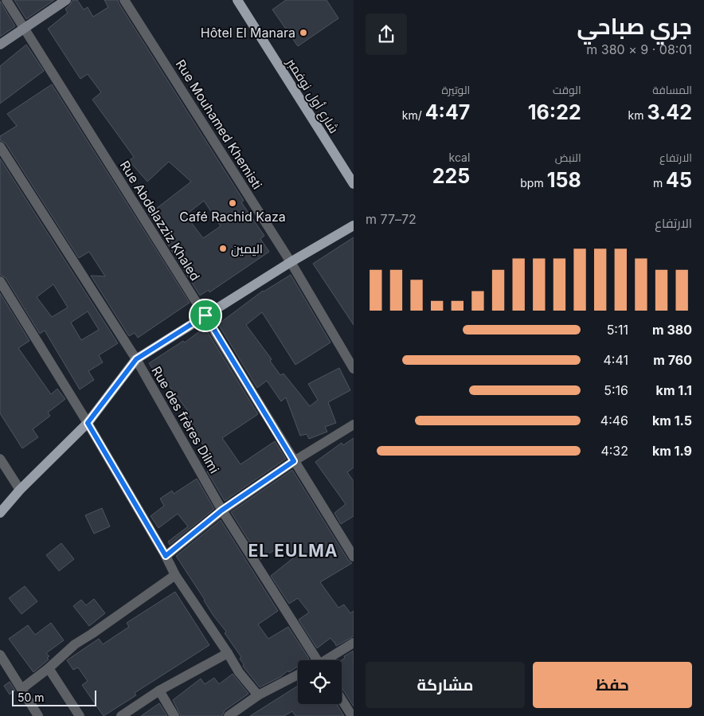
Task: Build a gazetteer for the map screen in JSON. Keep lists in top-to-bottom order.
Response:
{
  "streets": {
    "main road": ["شارع أول نوفمبر"],
    "street": ["Rue Mouhamed Khemisti", "Rue Abdelazziz Khaled", "Rue des frères Dilmi"]
  },
  "districts": ["EL EULMA"],
  "places": ["Hôtel El Manara", "Café Rachid Kaza", "اليمين"],
  "scale_bar": "50 m",
  "page": {
    "heading": ["جري صباحي", "08:01 · 9 × 380 m"],
    "stats": [
      ["المسافة", "3.42 km"],
      ["الوقت", "16:22"],
      ["الوتيرة", "4:47 /km"],
      ["الارتفاع", "45 m"],
      ["النبض", "158 bpm"],
      ["kcal", "225"]
    ],
    "chart": ["الارتفاع", "72–77 m"],
    "list": [
      {
        "name": "380 m",
        "note": "5:11"
      },
      {
        "name": "760 m",
        "note": "4:41"
      },
      {
        "name": "1.1 km",
        "note": "5:16"
      },
      {
        "name": "1.5 km",
        "note": "4:46"
      },
      {
        "name": "1.9 km",
        "note": "4:32"
      }
    ],
    "buttons": ["حفظ", "مشاركة"],
    "scale": "50 m"
  }
}
